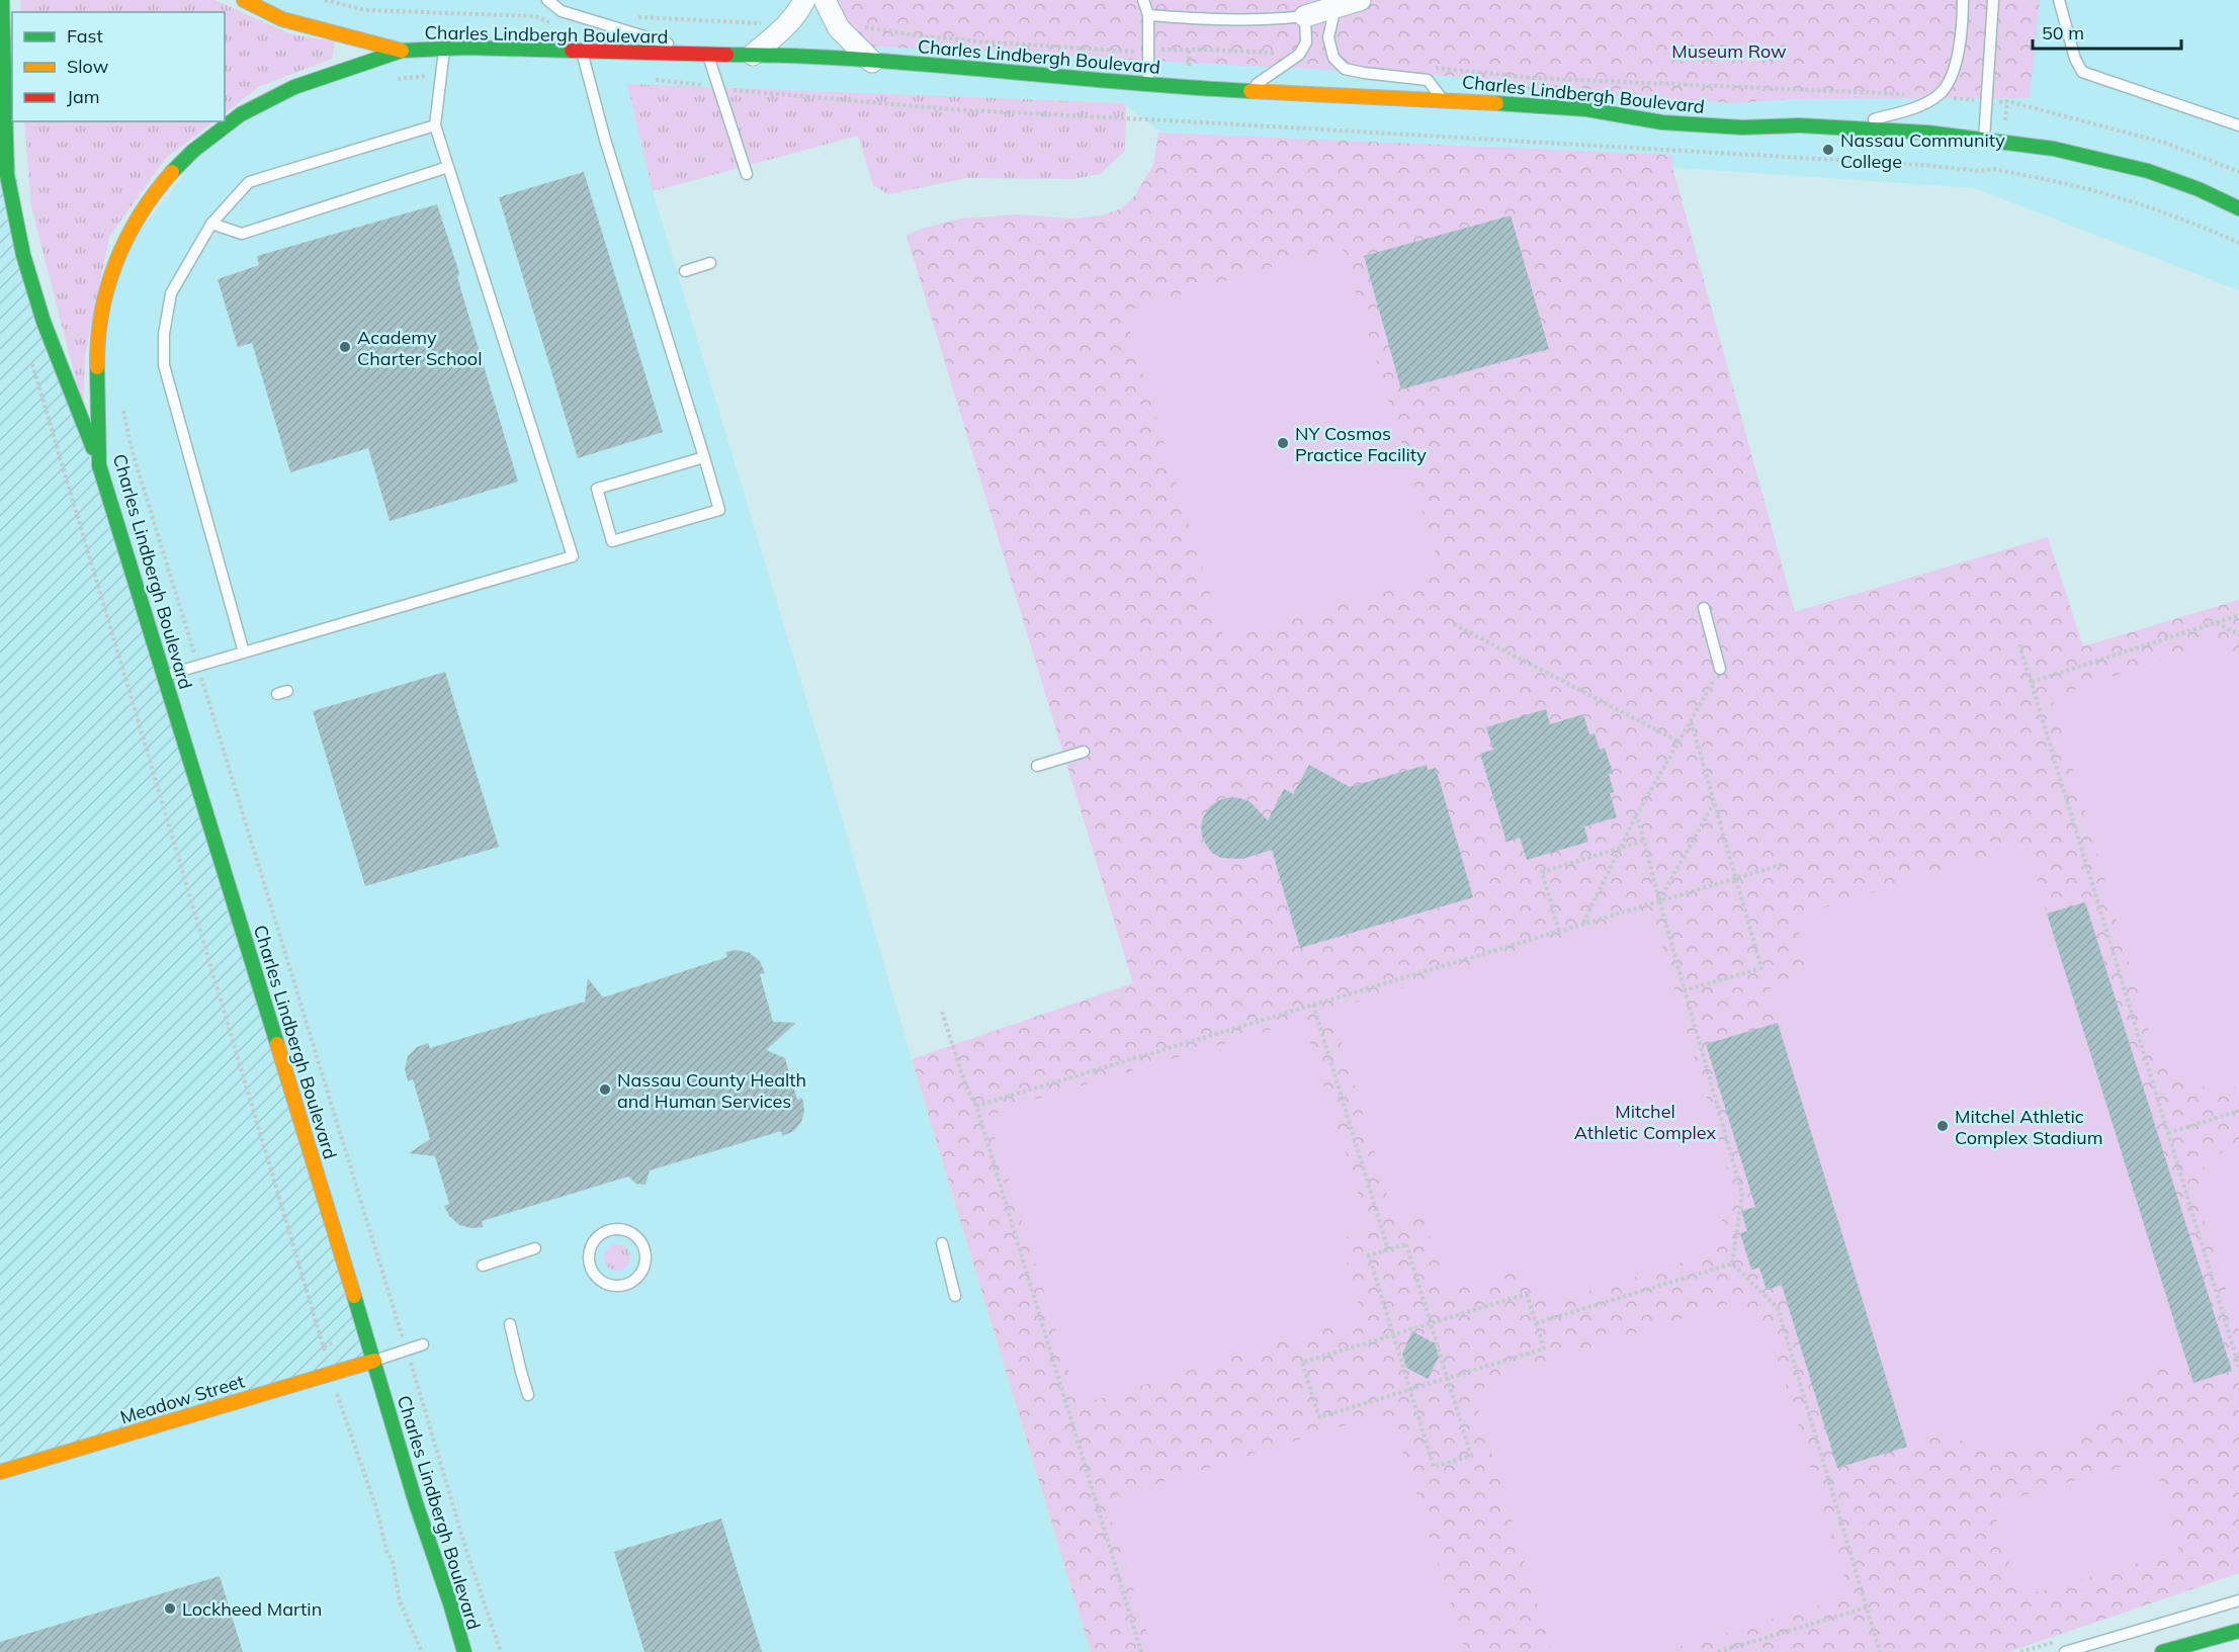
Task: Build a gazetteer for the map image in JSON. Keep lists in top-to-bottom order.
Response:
{
  "streets": {
    "street": ["Charles Lindbergh Boulevard", "Meadow Street"]
  },
  "crossings": [
    ["Charles Lindbergh Boulevard", "Meadow Street"]
  ],
  "parks": ["Museum Row", "Mitchel Athletic Complex"],
  "places": [
    "Nassau Community College",
    "Academy Charter School",
    "NY Cosmos Practice Facility",
    "Nassau County Health and Human Services",
    "Mitchel Athletic Complex Stadium",
    "Lockheed Martin"
  ],
  "legend": ["Fast", "Slow", "Jam"],
  "scale_bar": "50 m"
}
